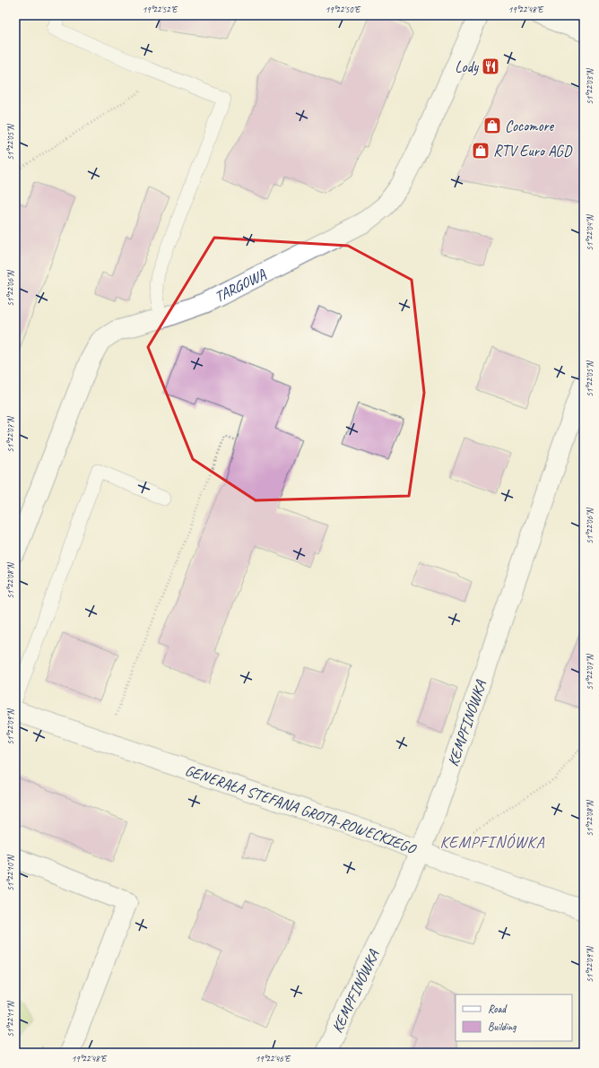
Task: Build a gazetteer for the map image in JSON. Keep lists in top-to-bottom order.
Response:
{
  "streets": {
    "street": ["TARGOWA", "KEMPFINÓWKA", "GENERAŁA STEFANA GROTA-ROWECKIEGO"]
  },
  "crossings": [
    ["KEMPFINÓWKA", "GENERAŁA STEFANA GROTA-ROWECKIEGO"]
  ],
  "districts": ["KEMPFINÓWKA"],
  "places": {
    "restaurant": ["Lody"],
    "shop": ["Cocomore", "RTV Euro AGD"]
  },
  "legend": ["Road", "Building"],
  "coordinates": [
    "19°22'52\"E",
    "19°22'50\"E",
    "19°22'48\"E",
    "51°22'03\"N",
    "51°22'05\"N",
    "51°22'04\"N",
    "51°22'06\"N",
    "51°22'07\"N",
    "51°22'08\"N",
    "51°22'09\"N",
    "51°22'10\"N",
    "51°22'11\"N",
    "19°22'46\"E"
  ]
}
